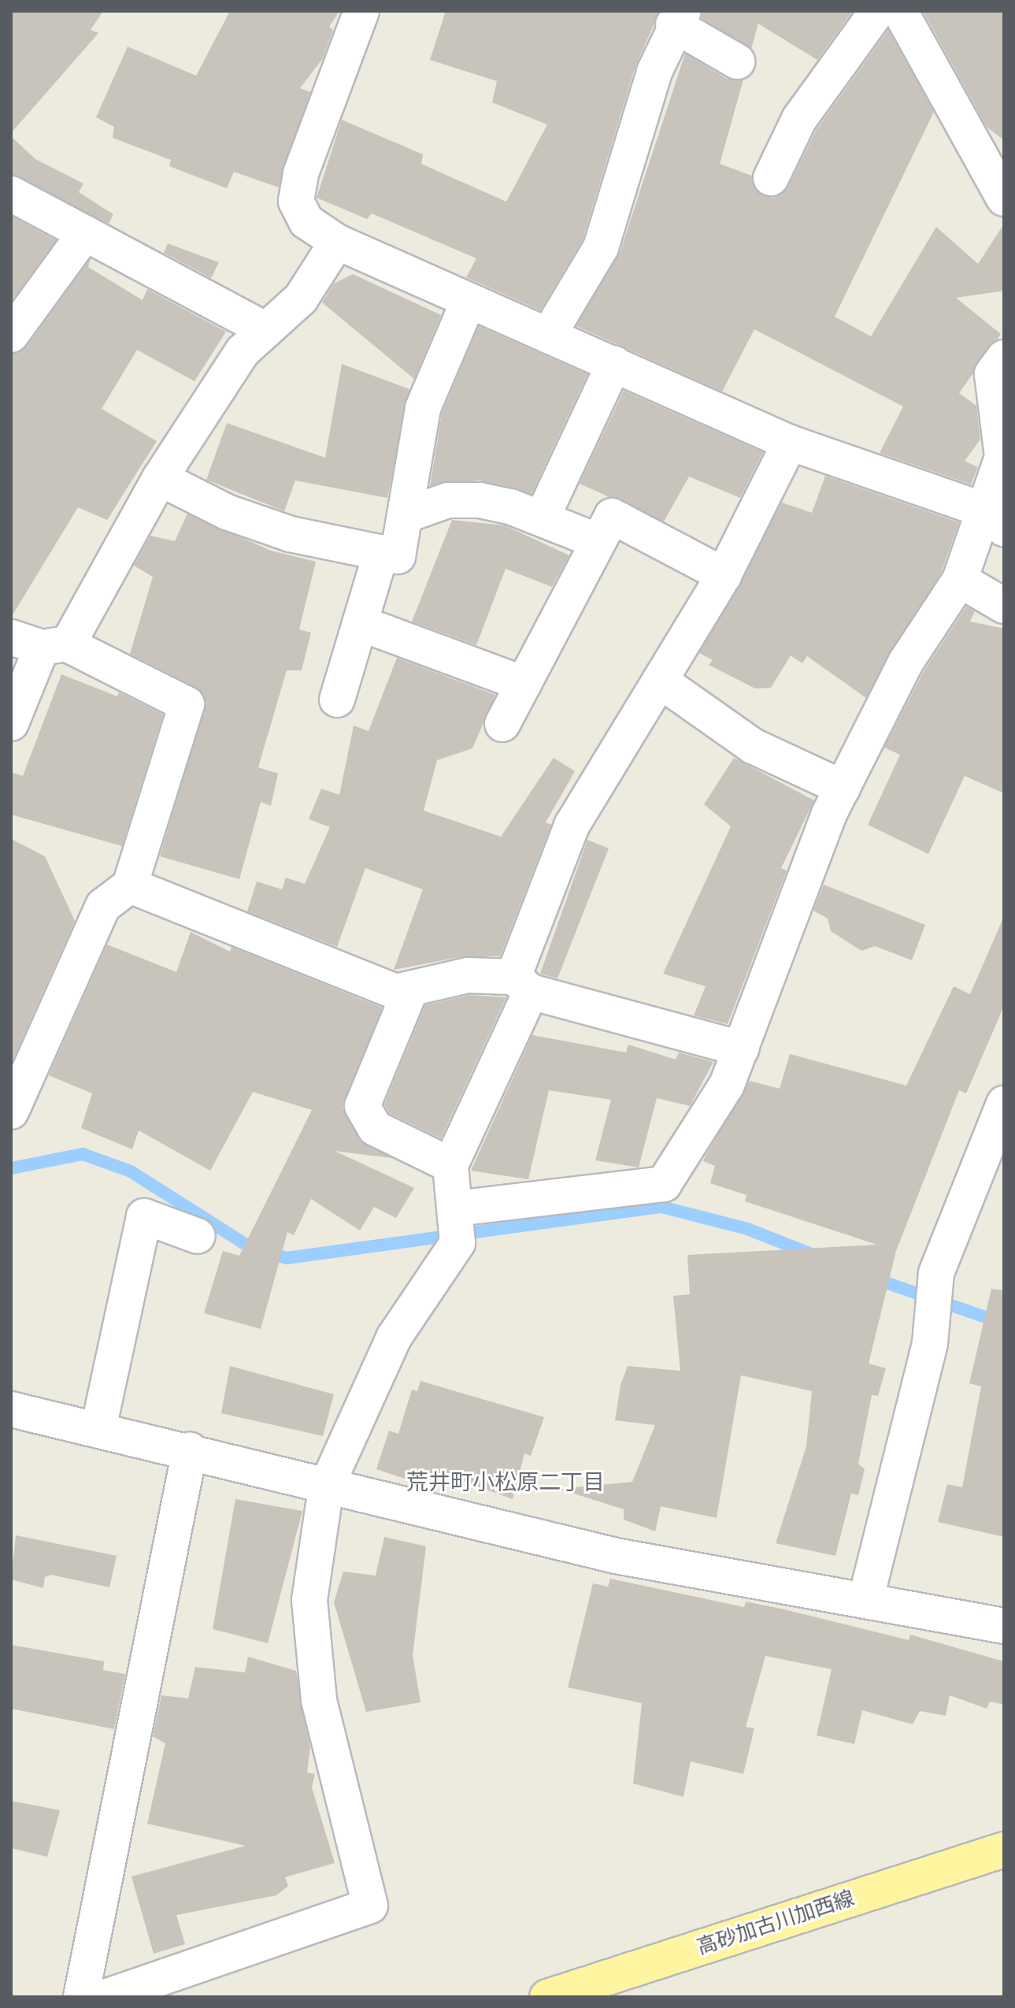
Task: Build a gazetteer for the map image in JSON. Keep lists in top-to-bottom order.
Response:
{
  "streets": {
    "main road": ["高砂加古川加西線"]
  },
  "districts": ["荒井町小松原二丁目"]
}
